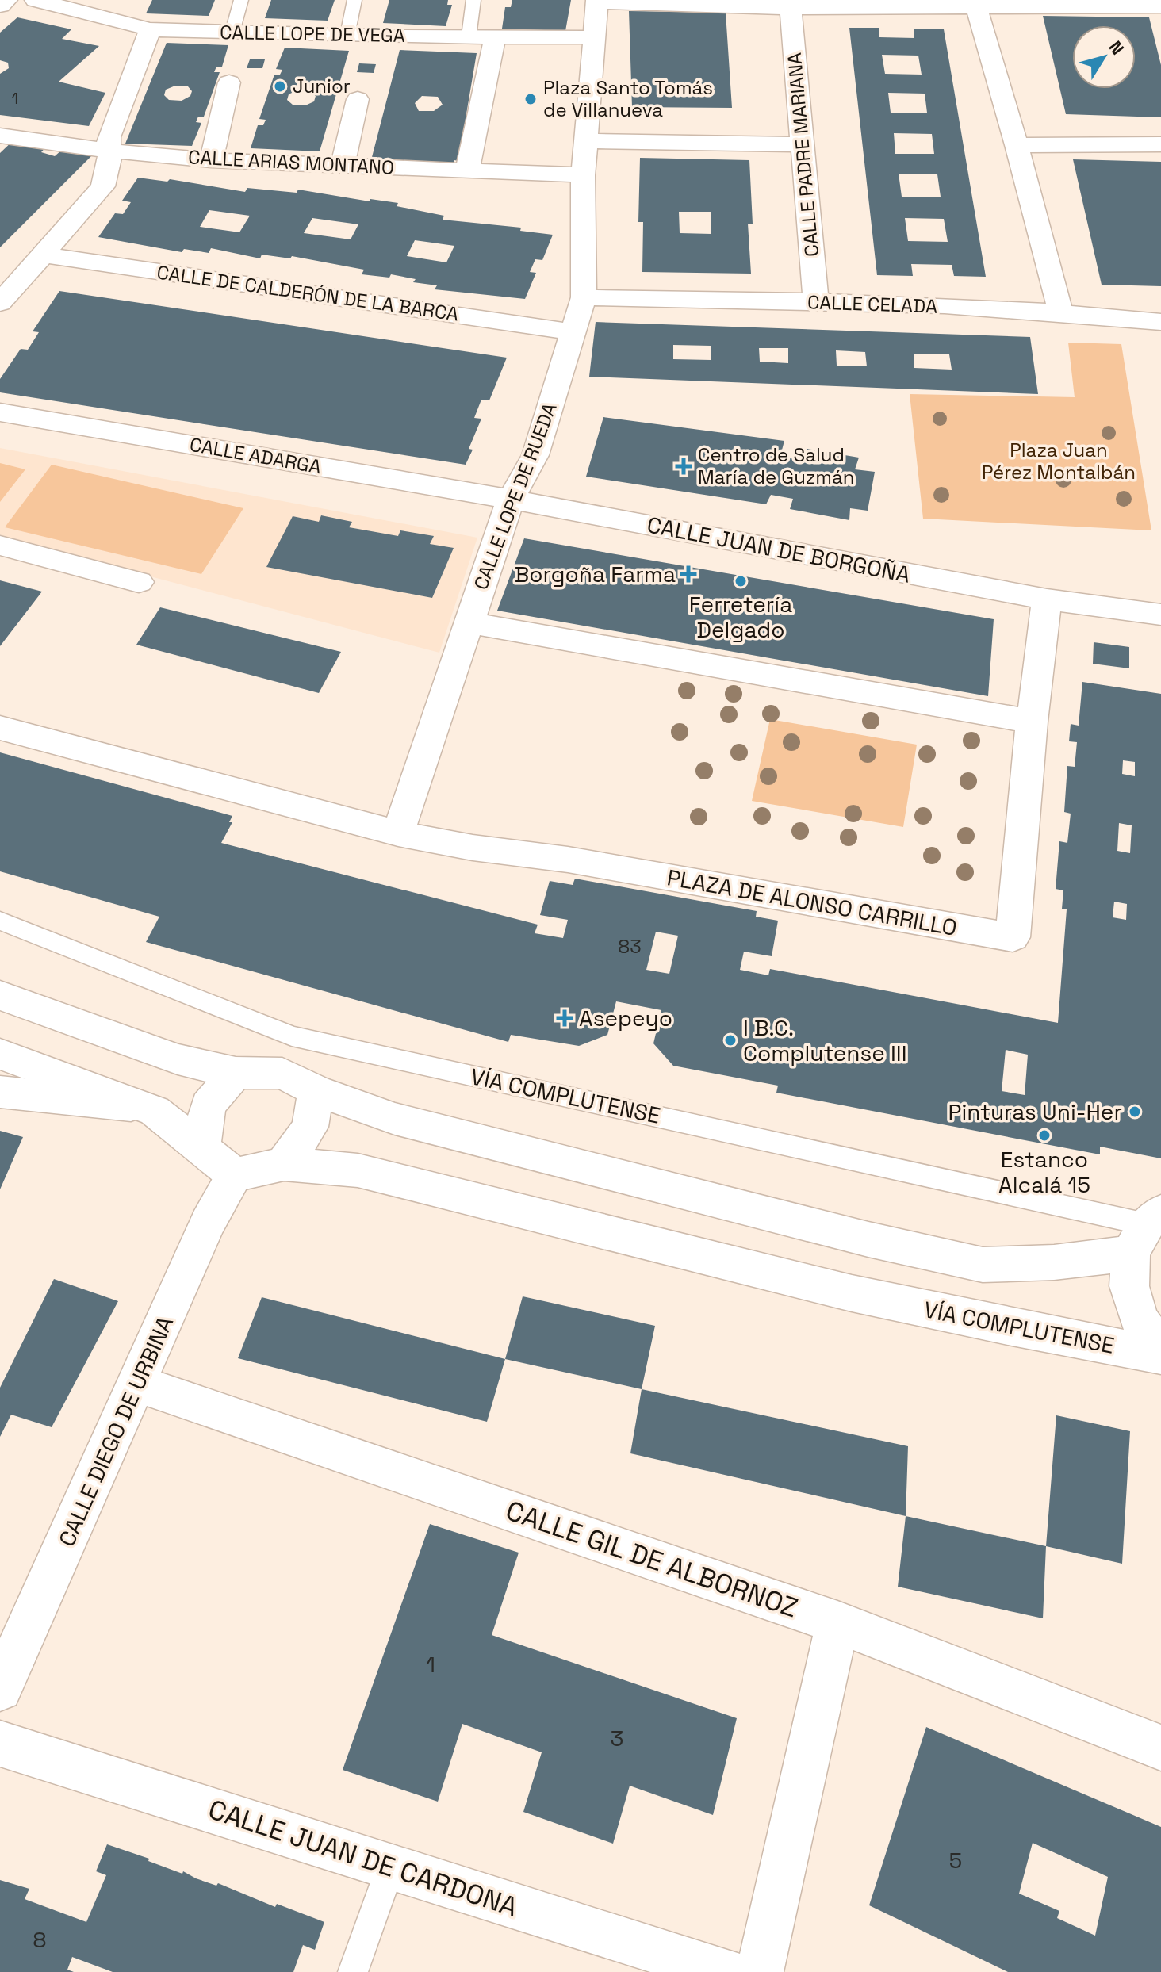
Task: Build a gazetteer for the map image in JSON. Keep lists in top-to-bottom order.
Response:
{
  "streets": {
    "street": [
      "CALLE LOPE DE VEGA",
      "CALLE PADRE MARIANA",
      "CALLE ARIAS MONTANO",
      "CALLE DE CALDERÓN DE LA BARCA",
      "CALLE CELADA",
      "CALLE ADARGA",
      "CALLE LOPE DE RUEDA",
      "CALLE JUAN DE BORGOÑA",
      "PLAZA DE ALONSO CARRILLO",
      "VÍA COMPLUTENSE",
      "CALLE DIEGO DE URBINA",
      "CALLE GIL DE ALBORNOZ",
      "CALLE JUAN DE CARDONA"
    ]
  },
  "crossings": [
    ["CALLE LOPE DE VEGA", "CALLE LOPE DE RUEDA"],
    ["CALLE PADRE MARIANA", "CALLE CELADA"],
    ["CALLE ARIAS MONTANO", "CALLE LOPE DE RUEDA"],
    ["CALLE DE CALDERÓN DE LA BARCA", "CALLE LOPE DE RUEDA"],
    ["CALLE CELADA", "CALLE LOPE DE RUEDA"],
    ["CALLE ADARGA", "CALLE LOPE DE RUEDA"],
    ["CALLE ADARGA", "CALLE JUAN DE BORGOÑA"],
    ["CALLE LOPE DE RUEDA", "CALLE JUAN DE BORGOÑA"],
    ["CALLE LOPE DE RUEDA", "PLAZA DE ALONSO CARRILLO"],
    ["CALLE JUAN DE BORGOÑA", "PLAZA DE ALONSO CARRILLO"],
    ["VÍA COMPLUTENSE", "CALLE DIEGO DE URBINA"],
    ["CALLE DIEGO DE URBINA", "CALLE GIL DE ALBORNOZ"]
  ],
  "parks": ["Plaza Juan Pérez Montalbán"],
  "places": {
    "other": [
      "Junior",
      "Plaza Santo Tomás de Villanueva",
      "Ferretería Delgado",
      "I B.C. Complutense III",
      "Pinturas Uni-Her",
      "Estanco Alcalá 15"
    ],
    "health": ["Centro de Salud María de Guzmán", "Borgoña Farma", "Asepeyo"]
  },
  "house_numbers": [
    "1",
    "83",
    "1",
    "3",
    "5",
    "8"
  ],
  "north": "top right"
}
